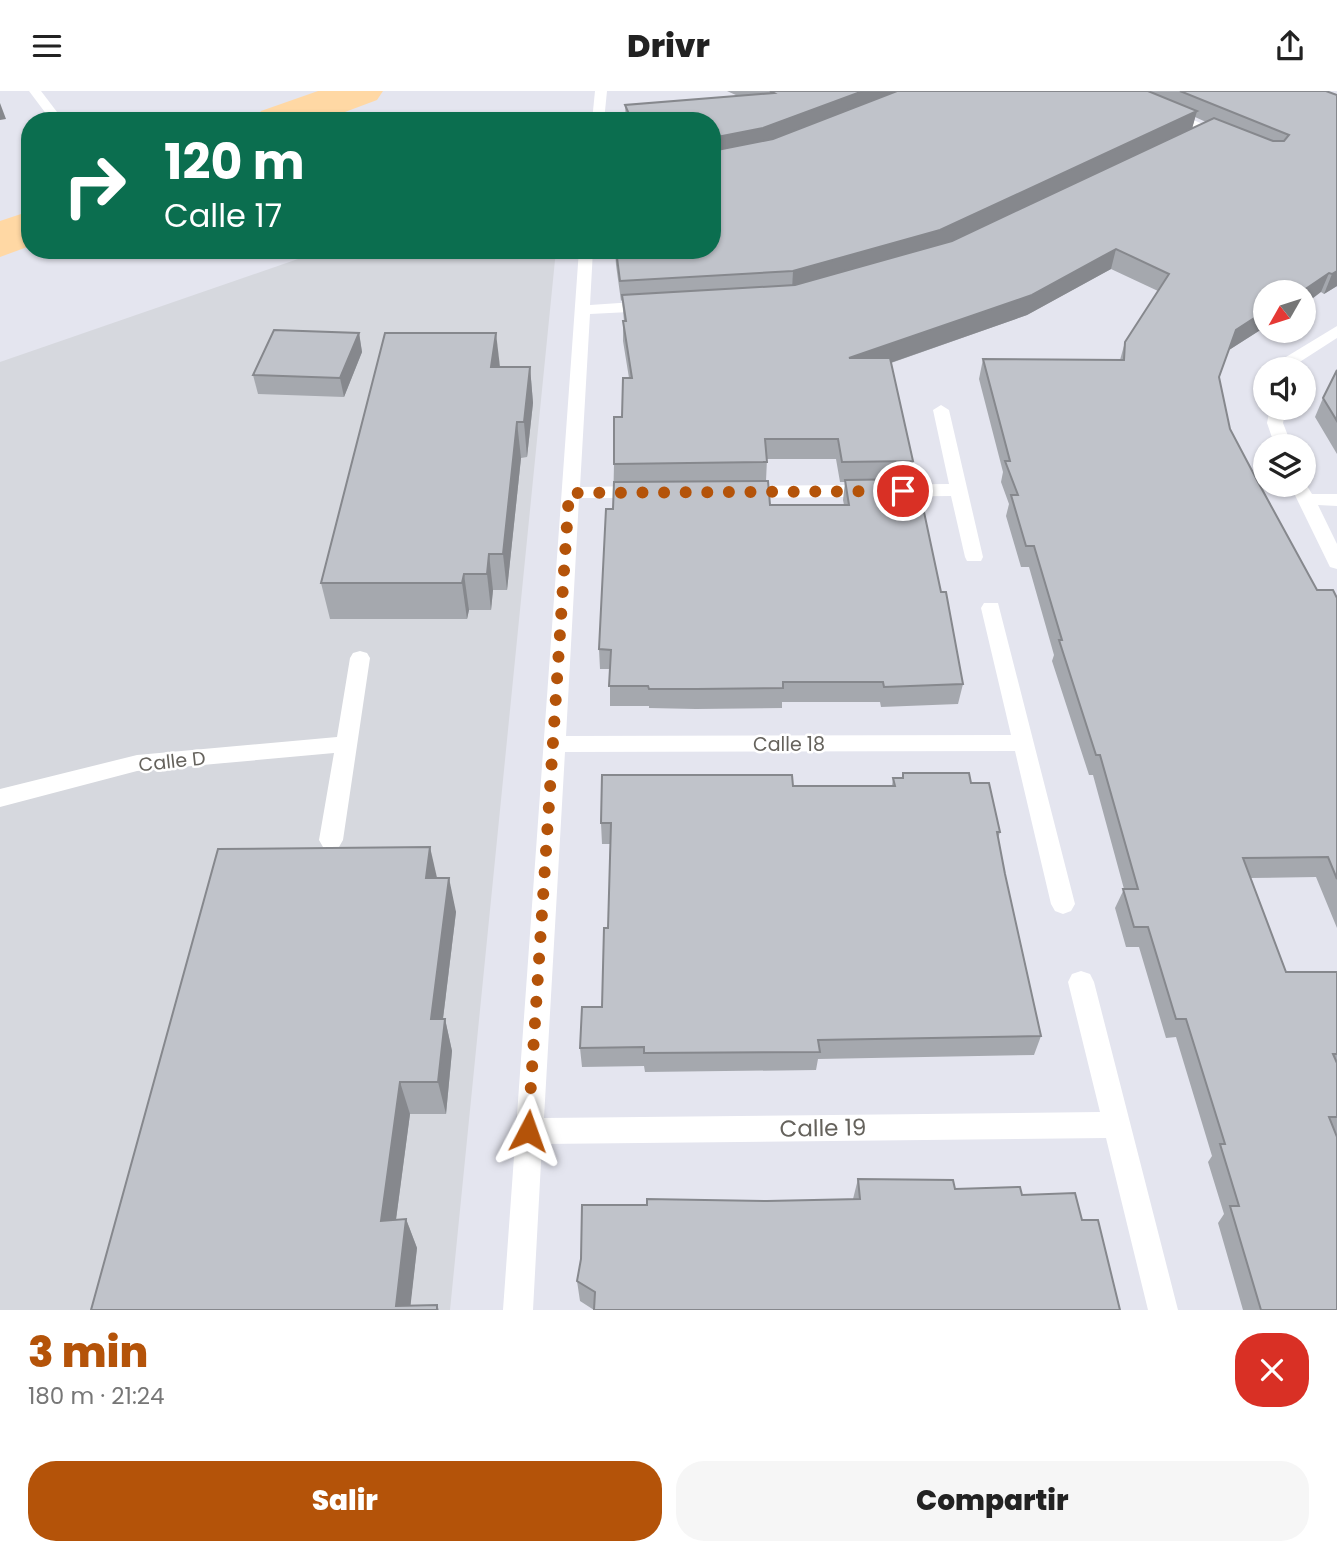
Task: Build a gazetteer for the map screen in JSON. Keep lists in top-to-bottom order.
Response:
{
  "streets": {
    "street": ["Calle 18", "Calle D", "Calle 19"]
  },
  "north": "bottom left",
  "page": {
    "header": "Drivr",
    "turn": ["120 m", "Calle 17"],
    "heading": ["3 min", "180 m · 21:24"],
    "buttons": ["Salir", "Compartir"]
  }
}
